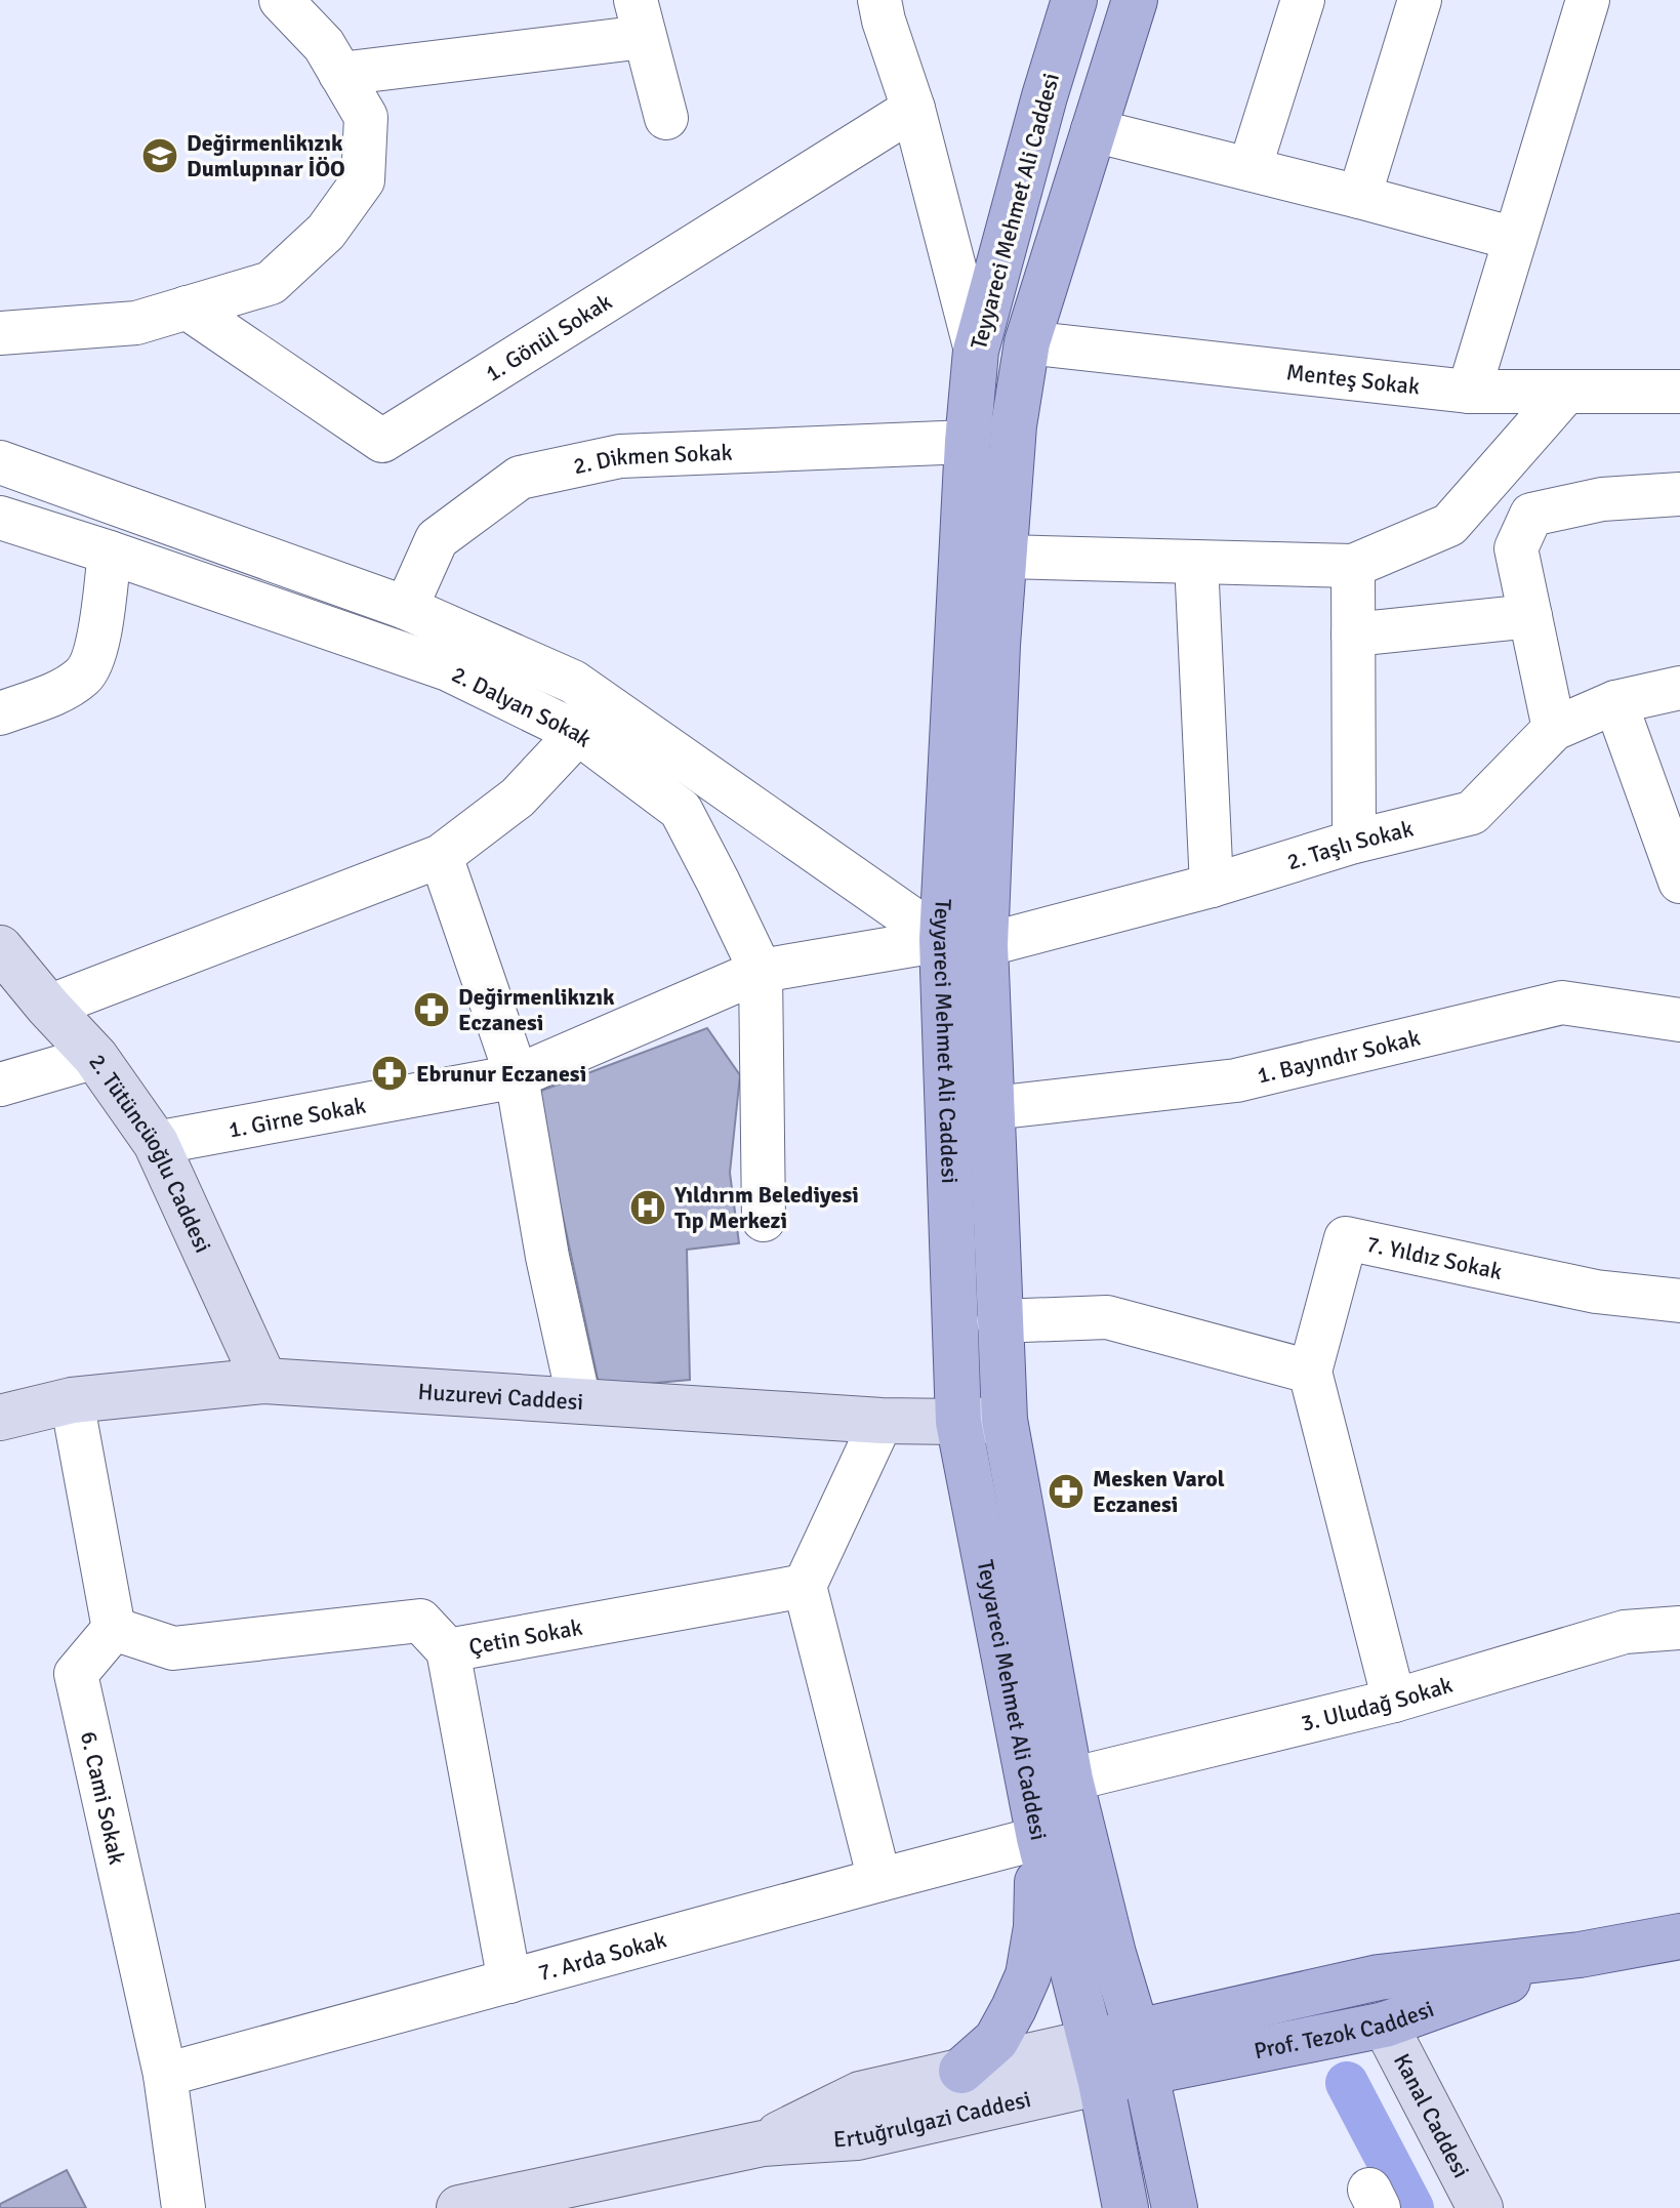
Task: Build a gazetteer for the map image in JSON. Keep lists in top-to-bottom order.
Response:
{
  "streets": {
    "main road": ["Teyyareci Mehmet Ali Caddesi", "Prof. Tezok Caddesi"],
    "street": [
      "1. Gönül Sokak",
      "Menteş Sokak",
      "2. Dikmen Sokak",
      "2. Dalyan Sokak",
      "2. Taşlı Sokak",
      "1. Bayındır Sokak",
      "1. Girne Sokak",
      "2. Tütüncüoğlu Caddesi",
      "7. Yıldız Sokak",
      "Huzurevi Caddesi",
      "Çetin Sokak",
      "3. Uludağ Sokak",
      "6. Cami Sokak",
      "7. Arda Sokak",
      "Kanal Caddesi",
      "Ertuğrulgazi Caddesi"
    ]
  },
  "crossings": [
    ["Teyyareci Mehmet Ali Caddesi", "Menteş Sokak"],
    ["Teyyareci Mehmet Ali Caddesi", "2. Dikmen Sokak"],
    ["Teyyareci Mehmet Ali Caddesi", "2. Dalyan Sokak"],
    ["Teyyareci Mehmet Ali Caddesi", "2. Taşlı Sokak"],
    ["Teyyareci Mehmet Ali Caddesi", "1. Bayındır Sokak"],
    ["Teyyareci Mehmet Ali Caddesi", "Huzurevi Caddesi"],
    ["Teyyareci Mehmet Ali Caddesi", "3. Uludağ Sokak"],
    ["Teyyareci Mehmet Ali Caddesi", "7. Arda Sokak"],
    ["Teyyareci Mehmet Ali Caddesi", "Prof. Tezok Caddesi"],
    ["Teyyareci Mehmet Ali Caddesi", "Ertuğrulgazi Caddesi"],
    ["2. Dikmen Sokak", "2. Dalyan Sokak"],
    ["2. Dalyan Sokak", "2. Taşlı Sokak"],
    ["2. Dalyan Sokak", "1. Girne Sokak"],
    ["1. Girne Sokak", "2. Tütüncüoğlu Caddesi"],
    ["2. Tütüncüoğlu Caddesi", "Huzurevi Caddesi"],
    ["Çetin Sokak", "6. Cami Sokak"],
    ["6. Cami Sokak", "7. Arda Sokak"],
    ["Prof. Tezok Caddesi", "Kanal Caddesi"],
    ["Prof. Tezok Caddesi", "Ertuğrulgazi Caddesi"]
  ],
  "places": {
    "school or university": ["Değirmenlikızık Dumlupınar İÖO"],
    "pharmacy": ["Değirmenlikızık Eczanesi", "Ebrunur Eczanesi", "Mesken Varol Eczanesi"],
    "hospital": ["Yıldırım Belediyesi Tıp Merkezi"]
  }
}
